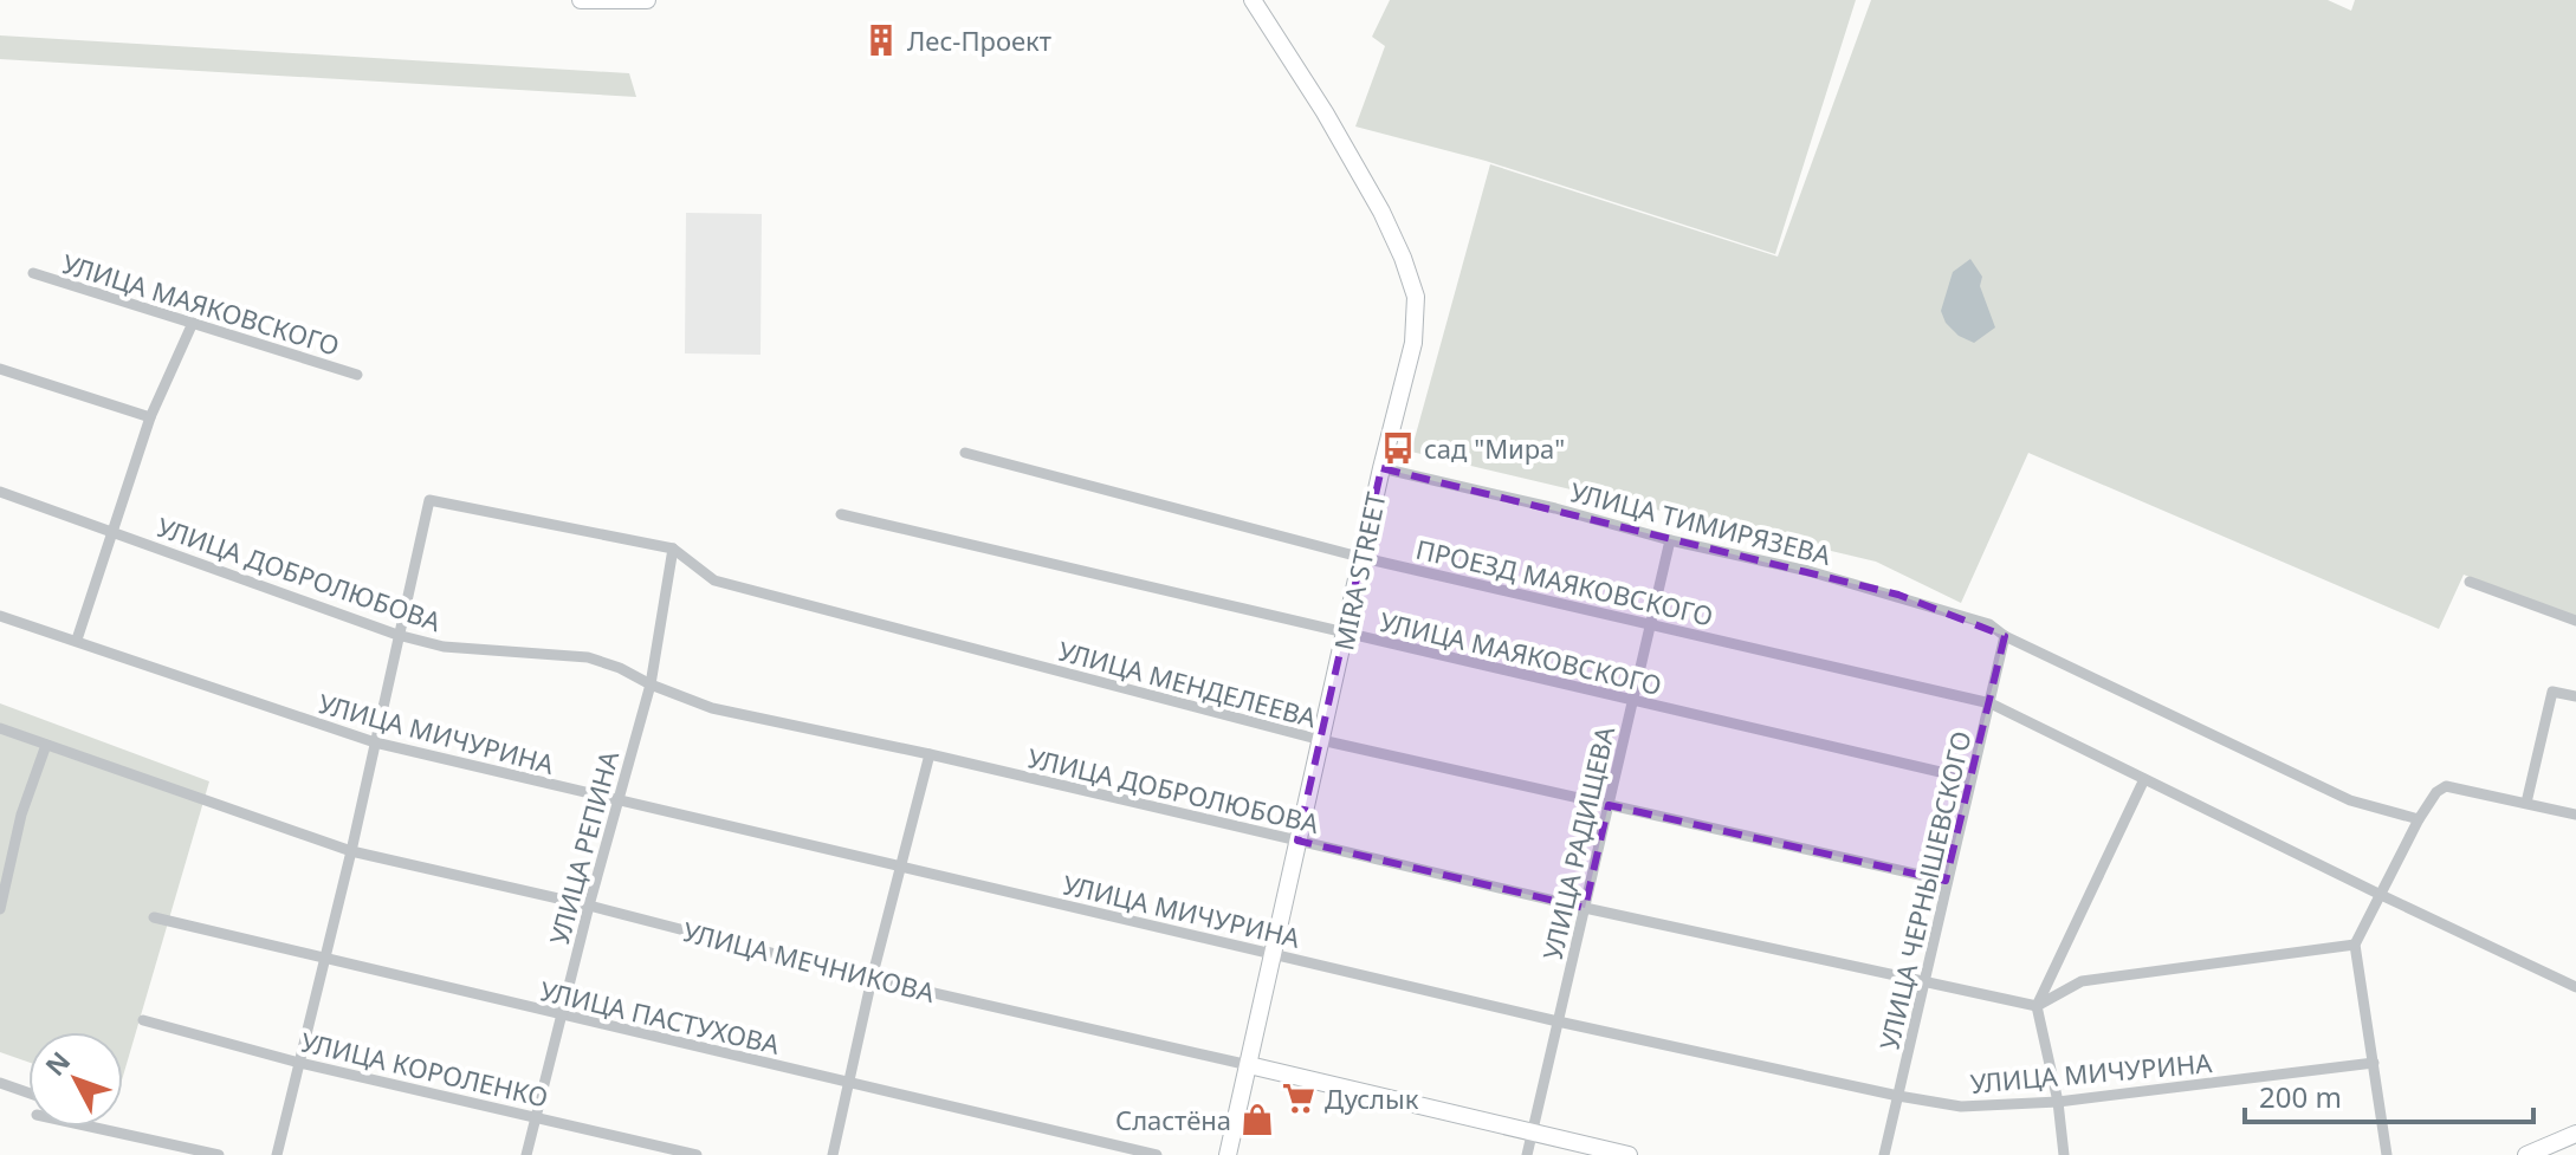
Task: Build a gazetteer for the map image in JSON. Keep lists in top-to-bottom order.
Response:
{
  "streets": {
    "main road": ["MIRA STREET", "УЛИЦА МЕЧНИКОВА"],
    "street": [
      "УЛИЦА МАЯКОВСКОГО",
      "УЛИЦА ТИМИРЯЗЕВА",
      "УЛИЦА ДОБРОЛЮБОВА",
      "ПРОЕЗД МАЯКОВСКОГО",
      "УЛИЦА МЕНДЕЛЕЕВА",
      "УЛИЦА МИЧУРИНА",
      "УЛИЦА РАДИЩЕВА",
      "УЛИЦА РЕПИНА",
      "УЛИЦА ЧЕРНЫШЕВСКОГО",
      "УЛИЦА ПАСТУХОВА",
      "УЛИЦА КОРОЛЕНКО"
    ]
  },
  "crossings": [
    ["УЛИЦА МАЯКОВСКОГО", "MIRA STREET"],
    ["УЛИЦА МАЯКОВСКОГО", "УЛИЦА РАДИЩЕВА"],
    ["УЛИЦА МАЯКОВСКОГО", "УЛИЦА ЧЕРНЫШЕВСКОГО"],
    ["УЛИЦА ТИМИРЯЗЕВА", "MIRA STREET"],
    ["УЛИЦА ТИМИРЯЗЕВА", "УЛИЦА РАДИЩЕВА"],
    ["УЛИЦА ТИМИРЯЗЕВА", "УЛИЦА ЧЕРНЫШЕВСКОГО"],
    ["MIRA STREET", "УЛИЦА ДОБРОЛЮБОВА"],
    ["MIRA STREET", "ПРОЕЗД МАЯКОВСКОГО"],
    ["MIRA STREET", "УЛИЦА МЕНДЕЛЕЕВА"],
    ["MIRA STREET", "УЛИЦА МИЧУРИНА"],
    ["MIRA STREET", "УЛИЦА МЕЧНИКОВА"],
    ["УЛИЦА ДОБРОЛЮБОВА", "УЛИЦА МЕНДЕЛЕЕВА"],
    ["УЛИЦА ДОБРОЛЮБОВА", "УЛИЦА РАДИЩЕВА"],
    ["УЛИЦА ДОБРОЛЮБОВА", "УЛИЦА РЕПИНА"],
    ["УЛИЦА ДОБРОЛЮБОВА", "УЛИЦА ЧЕРНЫШЕВСКОГО"],
    ["ПРОЕЗД МАЯКОВСКОГО", "УЛИЦА РАДИЩЕВА"],
    ["ПРОЕЗД МАЯКОВСКОГО", "УЛИЦА ЧЕРНЫШЕВСКОГО"],
    ["УЛИЦА МЕНДЕЛЕЕВА", "УЛИЦА РАДИЩЕВА"],
    ["УЛИЦА МЕНДЕЛЕЕВА", "УЛИЦА РЕПИНА"],
    ["УЛИЦА МЕНДЕЛЕЕВА", "УЛИЦА ЧЕРНЫШЕВСКОГО"],
    ["УЛИЦА МИЧУРИНА", "УЛИЦА РАДИЩЕВА"],
    ["УЛИЦА МИЧУРИНА", "УЛИЦА РЕПИНА"],
    ["УЛИЦА МИЧУРИНА", "УЛИЦА ЧЕРНЫШЕВСКОГО"],
    ["УЛИЦА РАДИЩЕВА", "УЛИЦА МЕЧНИКОВА"],
    ["УЛИЦА РЕПИНА", "УЛИЦА МЕЧНИКОВА"],
    ["УЛИЦА РЕПИНА", "УЛИЦА ПАСТУХОВА"],
    ["УЛИЦА РЕПИНА", "УЛИЦА КОРОЛЕНКО"]
  ],
  "places": {
    "building": ["Лес-Проект"],
    "bus stop": ["сад \"Мира\""],
    "supermarket": ["Дуслык"],
    "shop": ["Сластёна"]
  },
  "scale_bar": "200 m",
  "north": "top left"
}
